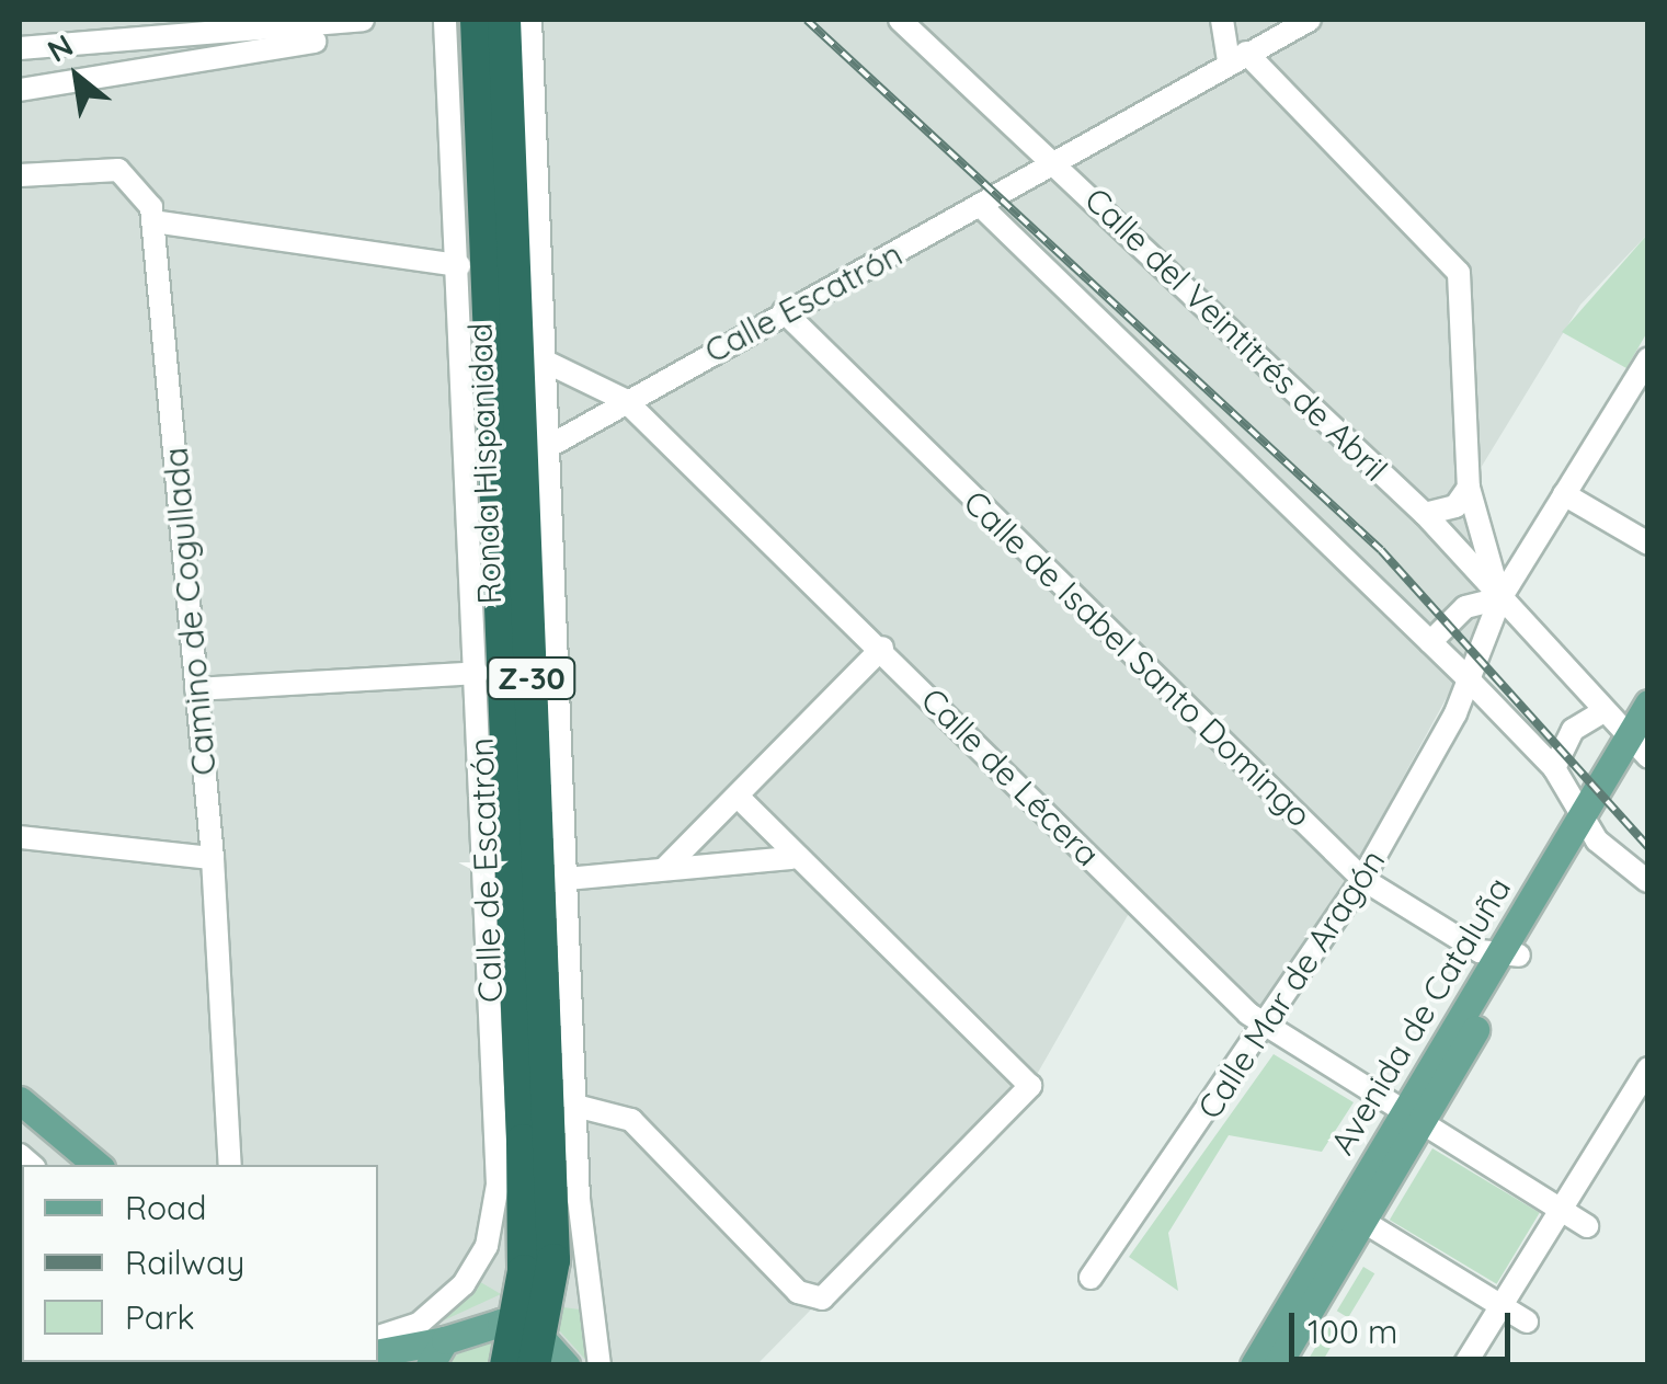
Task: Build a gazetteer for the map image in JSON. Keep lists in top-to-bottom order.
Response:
{
  "streets": {
    "highway": ["Ronda Hispanidad", "Z-30"],
    "main road": ["Avenida de Cataluña"],
    "street": [
      "Calle Escatrón",
      "Calle del Veintitrés de Abril",
      "Camino de Cogullada",
      "Calle de Isabel Santo Domingo",
      "Calle de Lécera",
      "Calle de Escatrón",
      "Calle Mar de Aragón"
    ]
  },
  "crossings": [
    ["Calle Escatrón", "Calle del Veintitrés de Abril"],
    ["Calle Escatrón", "Calle de Isabel Santo Domingo"],
    ["Calle Escatrón", "Calle de Lécera"],
    ["Calle Escatrón", "Calle de Escatrón"],
    ["Calle del Veintitrés de Abril", "Avenida de Cataluña"],
    ["Ronda Hispanidad", "Calle de Escatrón"],
    ["Calle de Isabel Santo Domingo", "Calle Mar de Aragón"],
    ["Calle de Isabel Santo Domingo", "Avenida de Cataluña"],
    ["Calle de Lécera", "Calle Mar de Aragón"],
    ["Calle de Lécera", "Avenida de Cataluña"]
  ],
  "legend": ["Road", "Railway", "Park"],
  "scale_bar": "100 m",
  "north": "top left"
}
